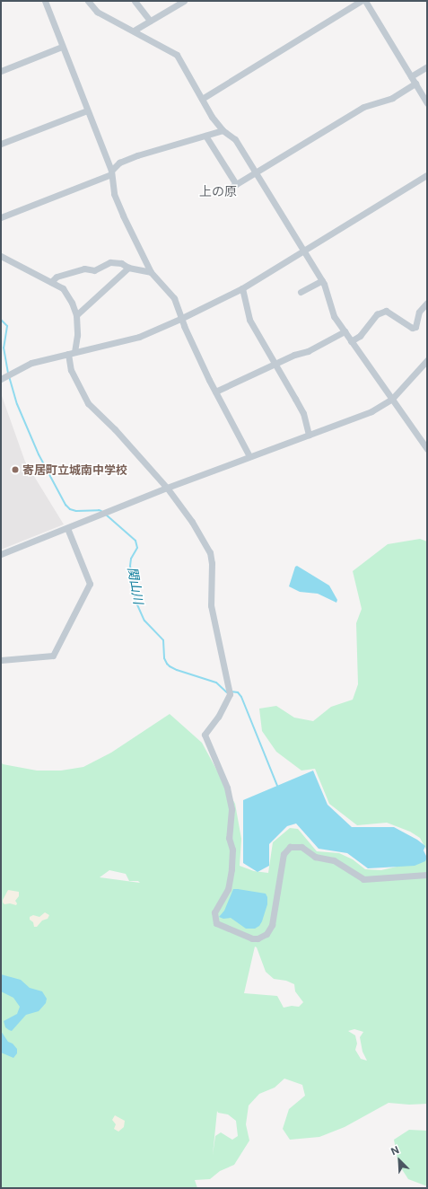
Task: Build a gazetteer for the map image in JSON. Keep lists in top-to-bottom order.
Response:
{
  "districts": ["上の原"],
  "water": ["関山川"],
  "places": ["寄居町立城南中学校"],
  "north": "top left"
}
